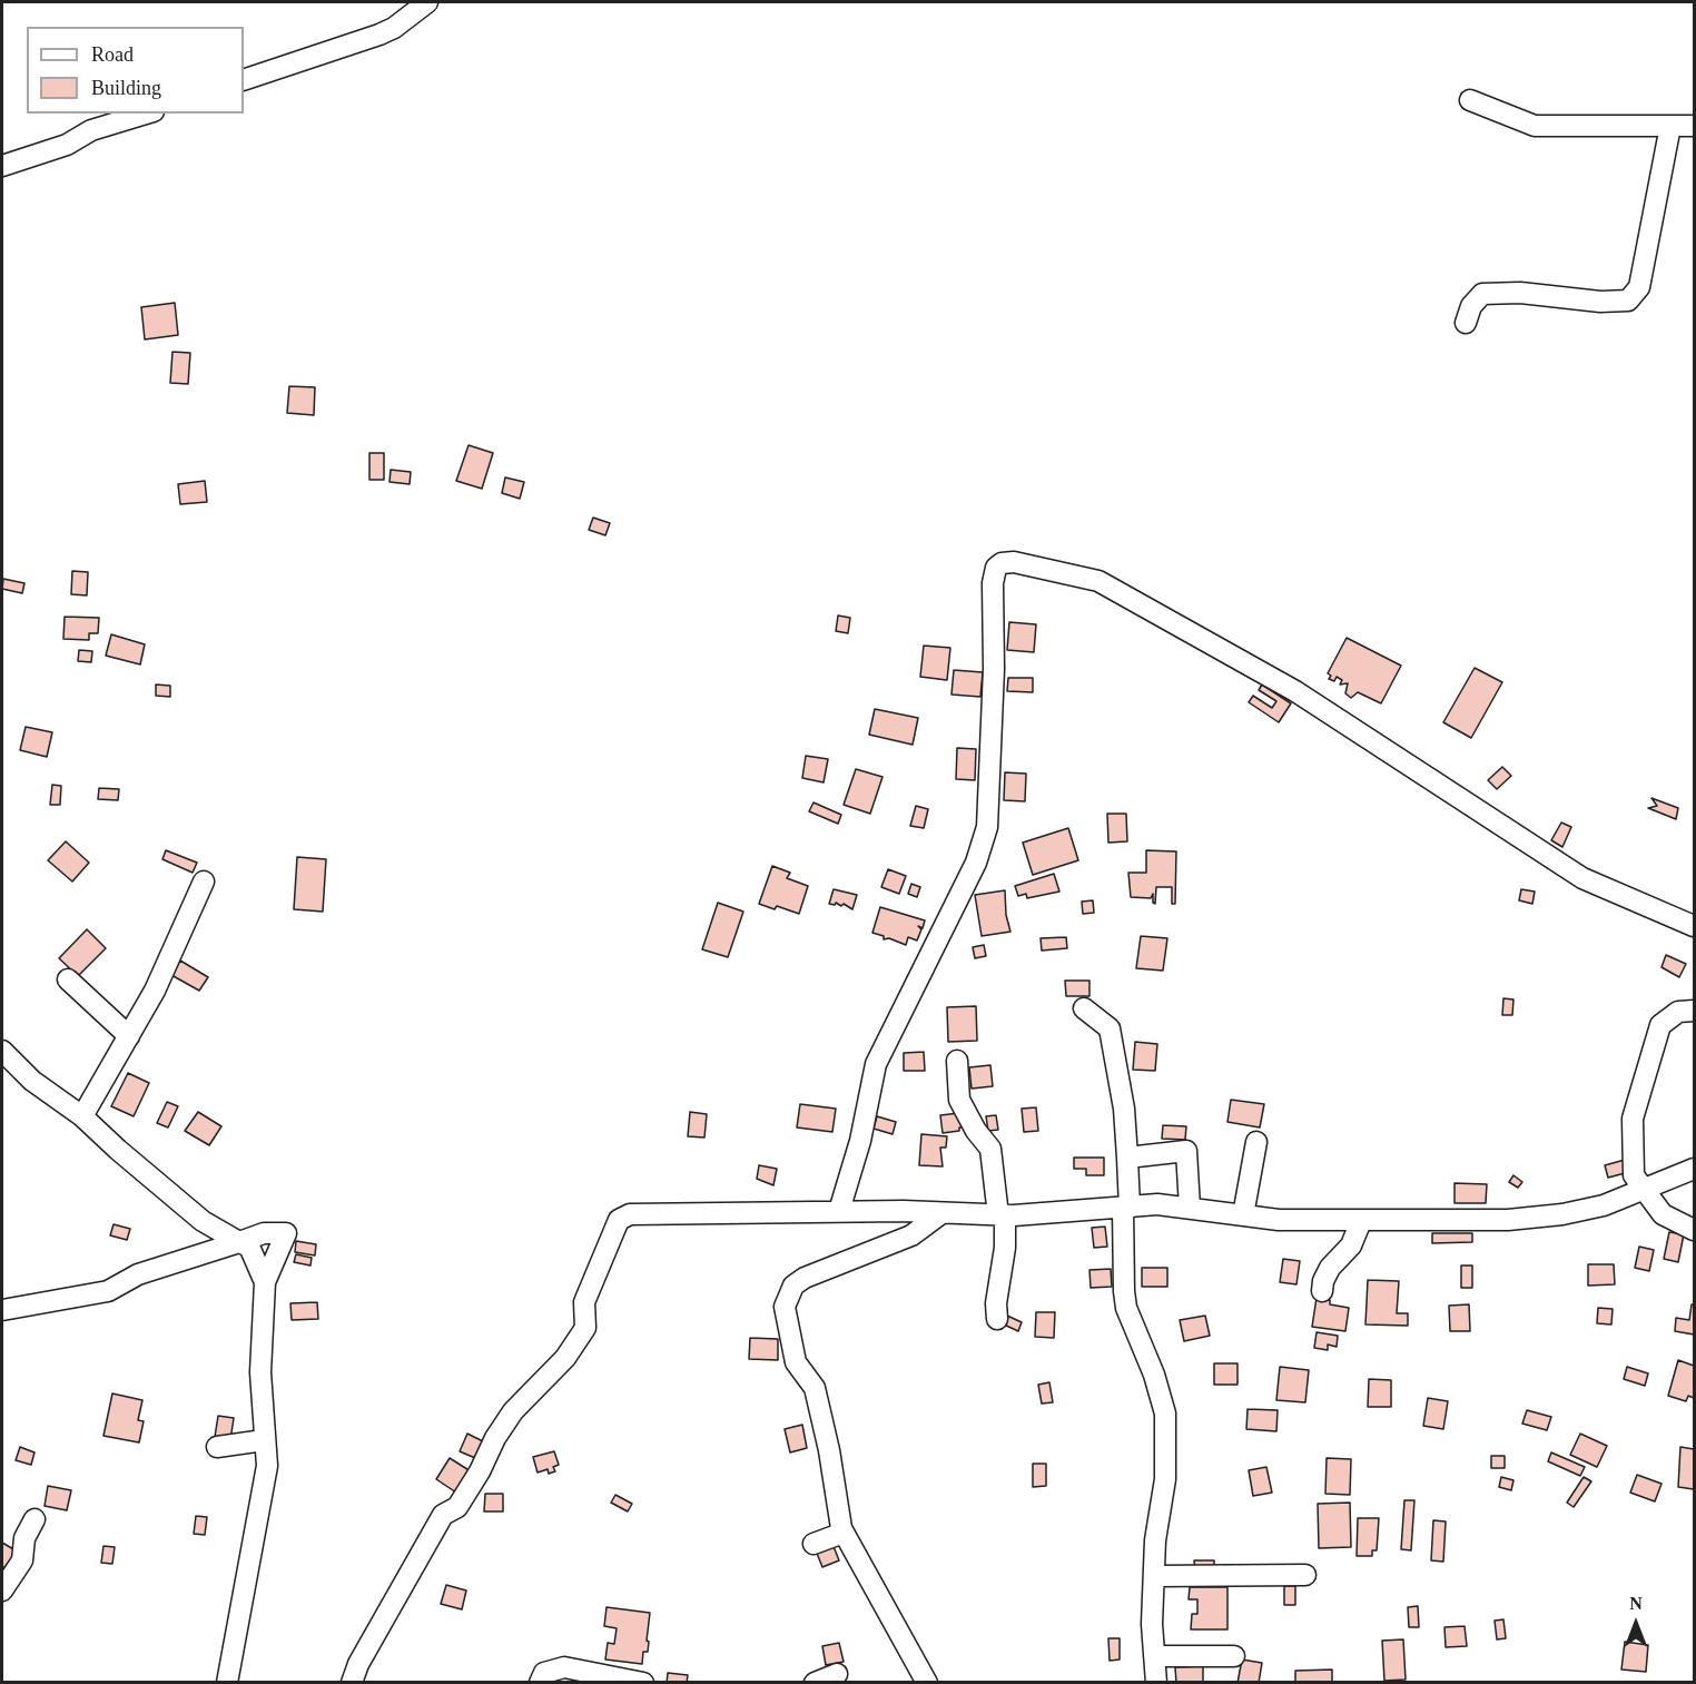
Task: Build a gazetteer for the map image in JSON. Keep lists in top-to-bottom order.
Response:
{
  "legend": ["Road", "Building"],
  "north": "top"
}
